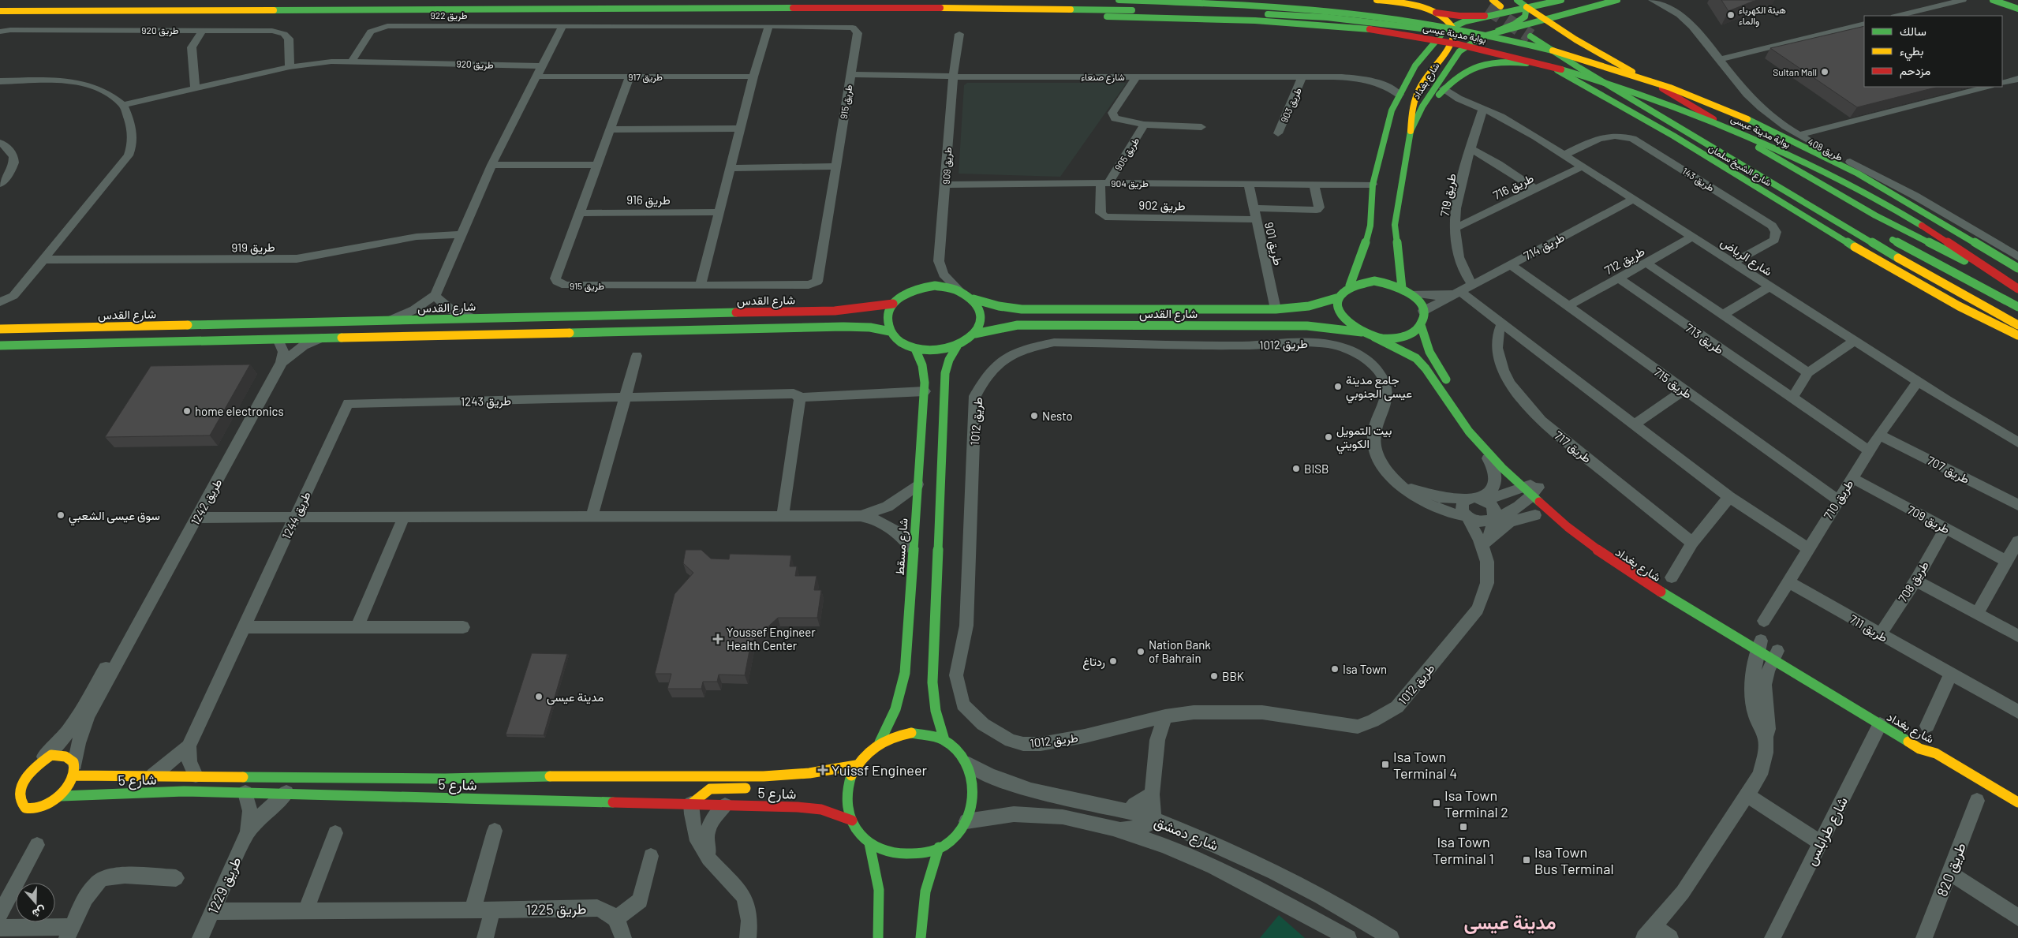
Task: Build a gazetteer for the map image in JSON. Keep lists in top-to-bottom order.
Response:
{
  "streets": {
    "main road": [
      "بوابة مدينة عيسى",
      "شارع بغداد",
      "شارع الشيخ سلمان",
      "شارع القدس",
      "شارع مسقط",
      "شارع 5"
    ],
    "street": [
      "طريق 922",
      "طريق 920",
      "طريق 917",
      "شارع صنعاء",
      "طريق 915",
      "طريق 903",
      "طريق 408",
      "طريق 905",
      "طريق 909",
      "طريق 143",
      "طريق 904",
      "طريق 716",
      "طريق 719",
      "طريق 916",
      "طريق 902",
      "طريق 901",
      "طريق 714",
      "طريق 919",
      "شارع الرياض",
      "طريق 712",
      "طريق 713",
      "طريق 1012",
      "طريق 715",
      "طريق 1243",
      "طريق 717",
      "طريق 707",
      "طريق 710",
      "طريق 1242",
      "طريق 1244",
      "طريق 709",
      "طريق 708",
      "طريق 711",
      "شارع طرابلس",
      "شارع دمشق",
      "طريق 820",
      "طريق 1229",
      "طريق 1225"
    ]
  },
  "crossings": [
    ["طريق 922", "طريق 920"],
    ["طريق 922", "طريق 915"],
    ["بوابة مدينة عيسى", "شارع الشيخ سلمان"],
    ["طريق 917", "طريق 915"],
    ["شارع صنعاء", "شارع بغداد"],
    ["شارع صنعاء", "طريق 915"],
    ["شارع صنعاء", "طريق 903"],
    ["شارع صنعاء", "طريق 905"],
    ["شارع صنعاء", "طريق 909"],
    ["شارع بغداد", "شارع الشيخ سلمان"],
    ["شارع بغداد", "طريق 904"],
    ["شارع بغداد", "طريق 714"],
    ["شارع بغداد", "شارع القدس"],
    ["شارع بغداد", "شارع طرابلس"],
    ["طريق 915", "طريق 916"],
    ["طريق 905", "طريق 904"],
    ["طريق 905", "طريق 902"],
    ["طريق 909", "طريق 904"],
    ["طريق 909", "شارع القدس"],
    ["طريق 909", "شارع مسقط"],
    ["طريق 143", "شارع الرياض"],
    ["طريق 904", "طريق 902"],
    ["طريق 904", "طريق 901"],
    ["طريق 716", "طريق 719"],
    ["طريق 716", "شارع الرياض"],
    ["طريق 719", "طريق 714"],
    ["طريق 719", "شارع الرياض"],
    ["طريق 902", "طريق 901"],
    ["طريق 901", "شارع القدس"],
    ["طريق 714", "شارع الرياض"],
    ["طريق 714", "شارع القدس"],
    ["طريق 714", "طريق 715"],
    ["شارع الرياض", "طريق 712"],
    ["شارع الرياض", "طريق 710"],
    ["طريق 712", "طريق 713"],
    ["طريق 712", "طريق 715"],
    ["شارع القدس", "شارع مسقط"],
    ["طريق 713", "طريق 710"],
    ["طريق 715", "طريق 710"],
    ["طريق 1243", "طريق 1244"],
    ["طريق 1243", "شارع مسقط"],
    ["طريق 707", "طريق 710"],
    ["طريق 710", "طريق 709"],
    ["طريق 710", "طريق 711"],
    ["طريق 1242", "شارع 5"],
    ["طريق 1244", "شارع 5"],
    ["طريق 709", "طريق 708"],
    ["شارع مسقط", "شارع 5"],
    ["شارع مسقط", "شارع دمشق"],
    ["طريق 708", "طريق 711"],
    ["شارع 5", "شارع دمشق"],
    ["شارع 5", "طريق 1229"],
    ["طريق 1229", "طريق 1225"]
  ],
  "districts": ["مدينة عيسى"],
  "places": {
    "other": [
      "هيئة الكهرباء والماء",
      "Sultan Mall",
      "جامع مدينة عيسى الجنوبي",
      "home electronics",
      "Nesto",
      "بيت التمويل الكويتي",
      "BISB",
      "سوق عيسى الشعبي",
      "Nation Bank of Bahrain",
      "ردتاغ",
      "Isa Town",
      "BBK",
      "مدينة عيسى"
    ],
    "health": ["Youssef Engineer Health Center", "Yuissf Engineer"],
    "transit": [
      "Isa Town Terminal 4",
      "Isa Town Terminal 2",
      "Isa Town Terminal 1",
      "Isa Town Bus Terminal"
    ]
  },
  "legend": ["سالك", "بطيء", "مزدحم"],
  "north": "bottom"
}
